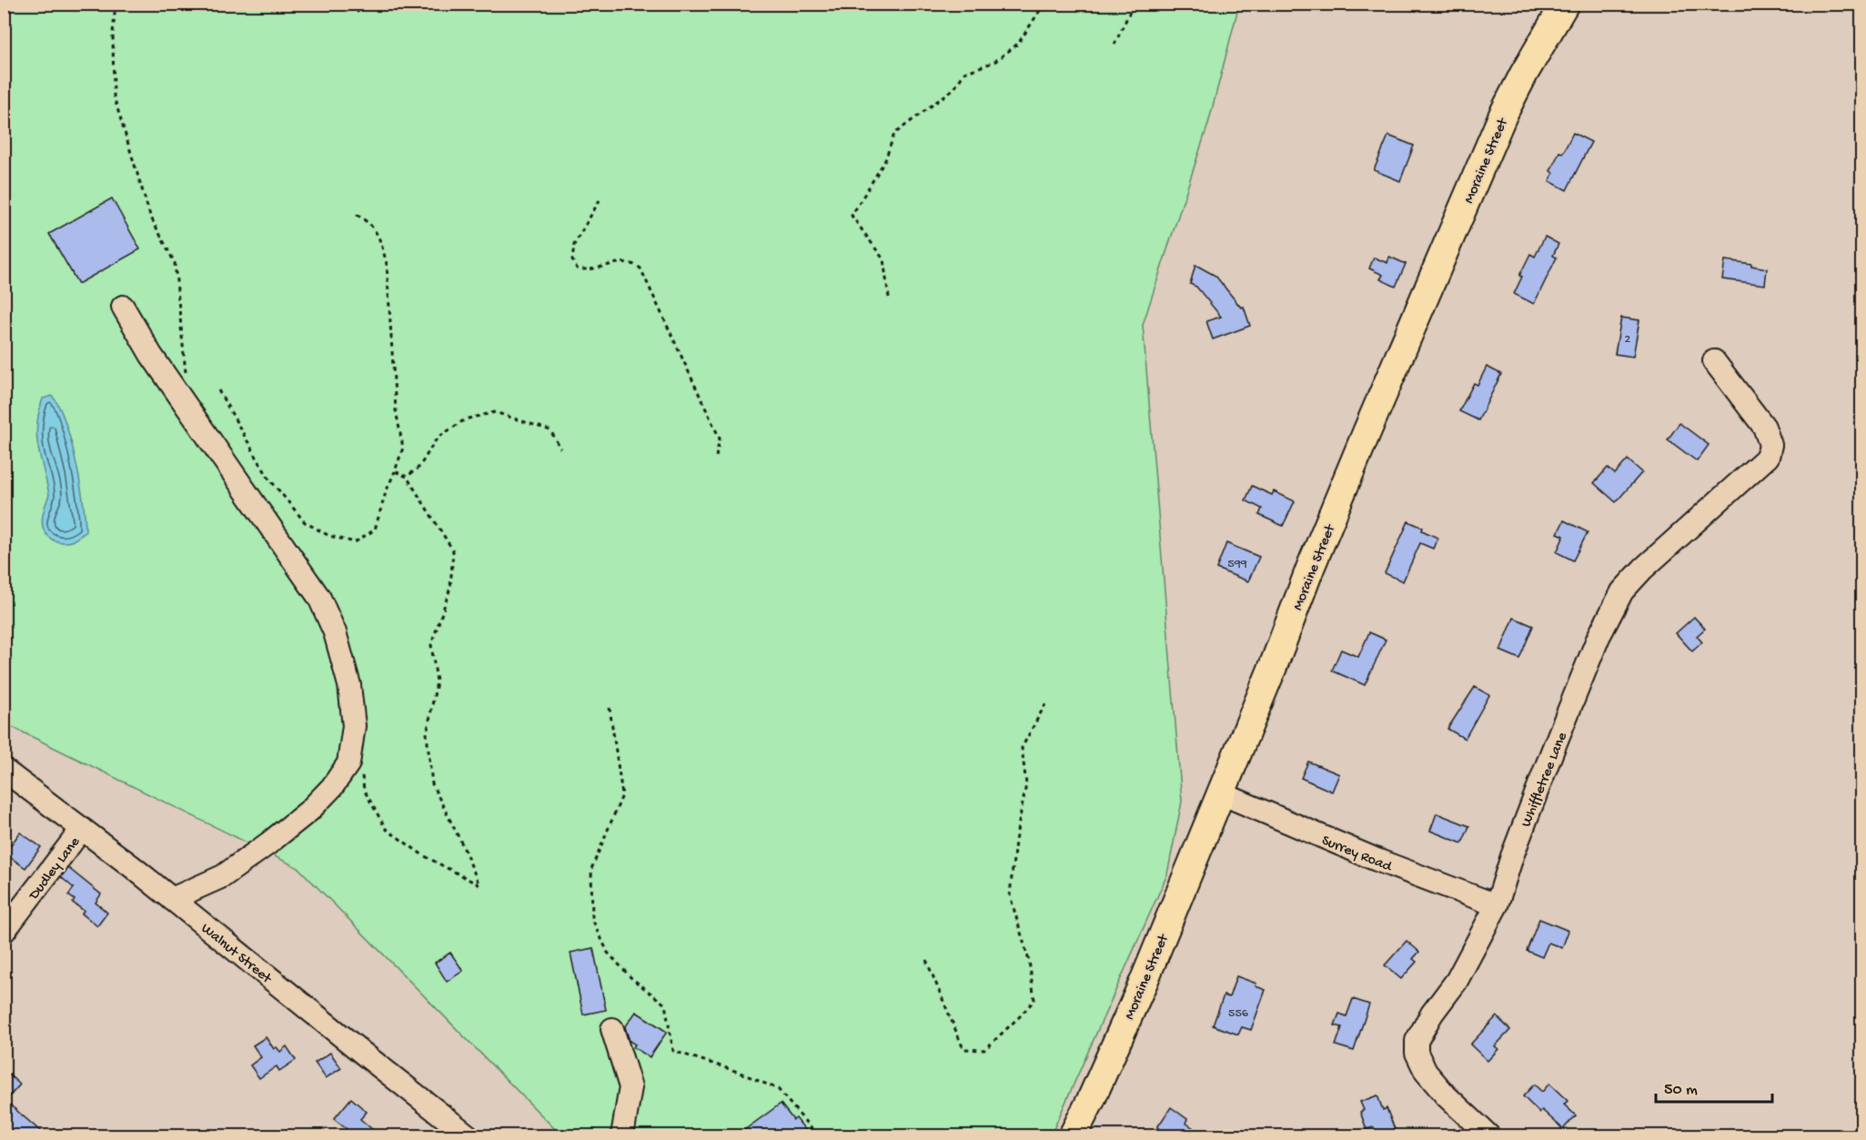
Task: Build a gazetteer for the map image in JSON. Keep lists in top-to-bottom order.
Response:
{
  "streets": {
    "main road": ["Moraine Street"],
    "street": [
      "Whiffletree Lane",
      "Surrey Road",
      "Dudley Lane",
      "Walnut Street"
    ]
  },
  "crossings": [
    ["Moraine Street", "Surrey Road"],
    ["Whiffletree Lane", "Surrey Road"],
    ["Dudley Lane", "Walnut Street"]
  ],
  "house_numbers": ["2", "599", "556"],
  "scale_bar": "50 m"
}
